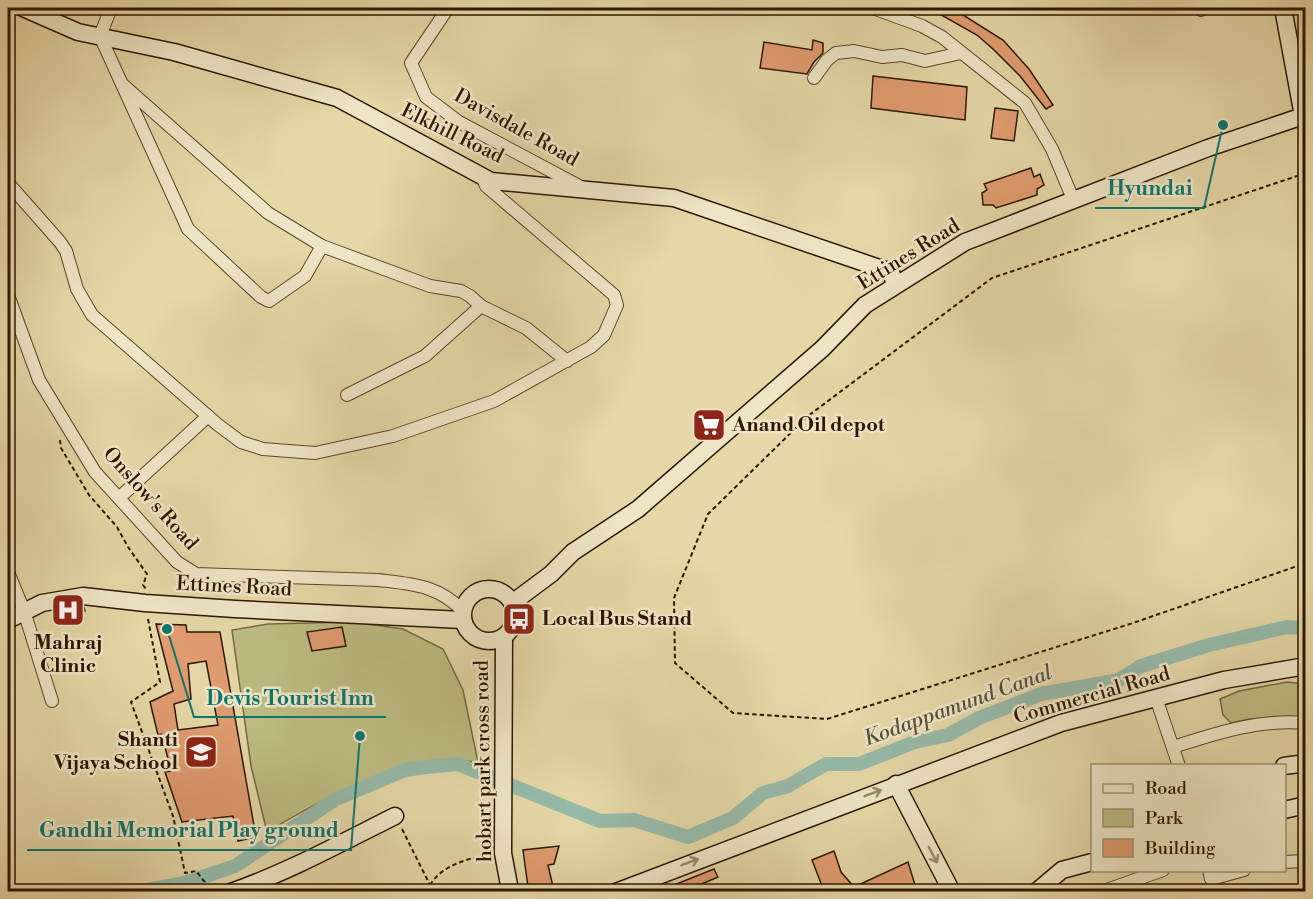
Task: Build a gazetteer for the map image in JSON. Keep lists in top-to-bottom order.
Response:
{
  "streets": {
    "main road": [
      "Elkhill Road",
      "Ettines Road",
      "Commercial Road",
      "hobart park cross road"
    ],
    "street": ["Davisdale Road", "Onslow's Road"]
  },
  "crossings": [
    ["Davisdale Road", "Elkhill Road"],
    ["Elkhill Road", "Ettines Road"],
    ["Ettines Road", "Onslow's Road"],
    ["Ettines Road", "hobart park cross road"],
    ["Onslow's Road", "hobart park cross road"]
  ],
  "one_way": ["Commercial Road"],
  "water": ["Kodappamund Canal"],
  "places": {
    "other": ["Hyundai", "Devis Tourist Inn", "Gandhi Memorial Play ground"],
    "supermarket": ["Anand Oil depot"],
    "hospital": ["Mahraj Clinic"],
    "bus stop": ["Local Bus Stand"],
    "school or university": ["Shanti Vijaya School"]
  },
  "legend": ["Road", "Park", "Building"]
}
